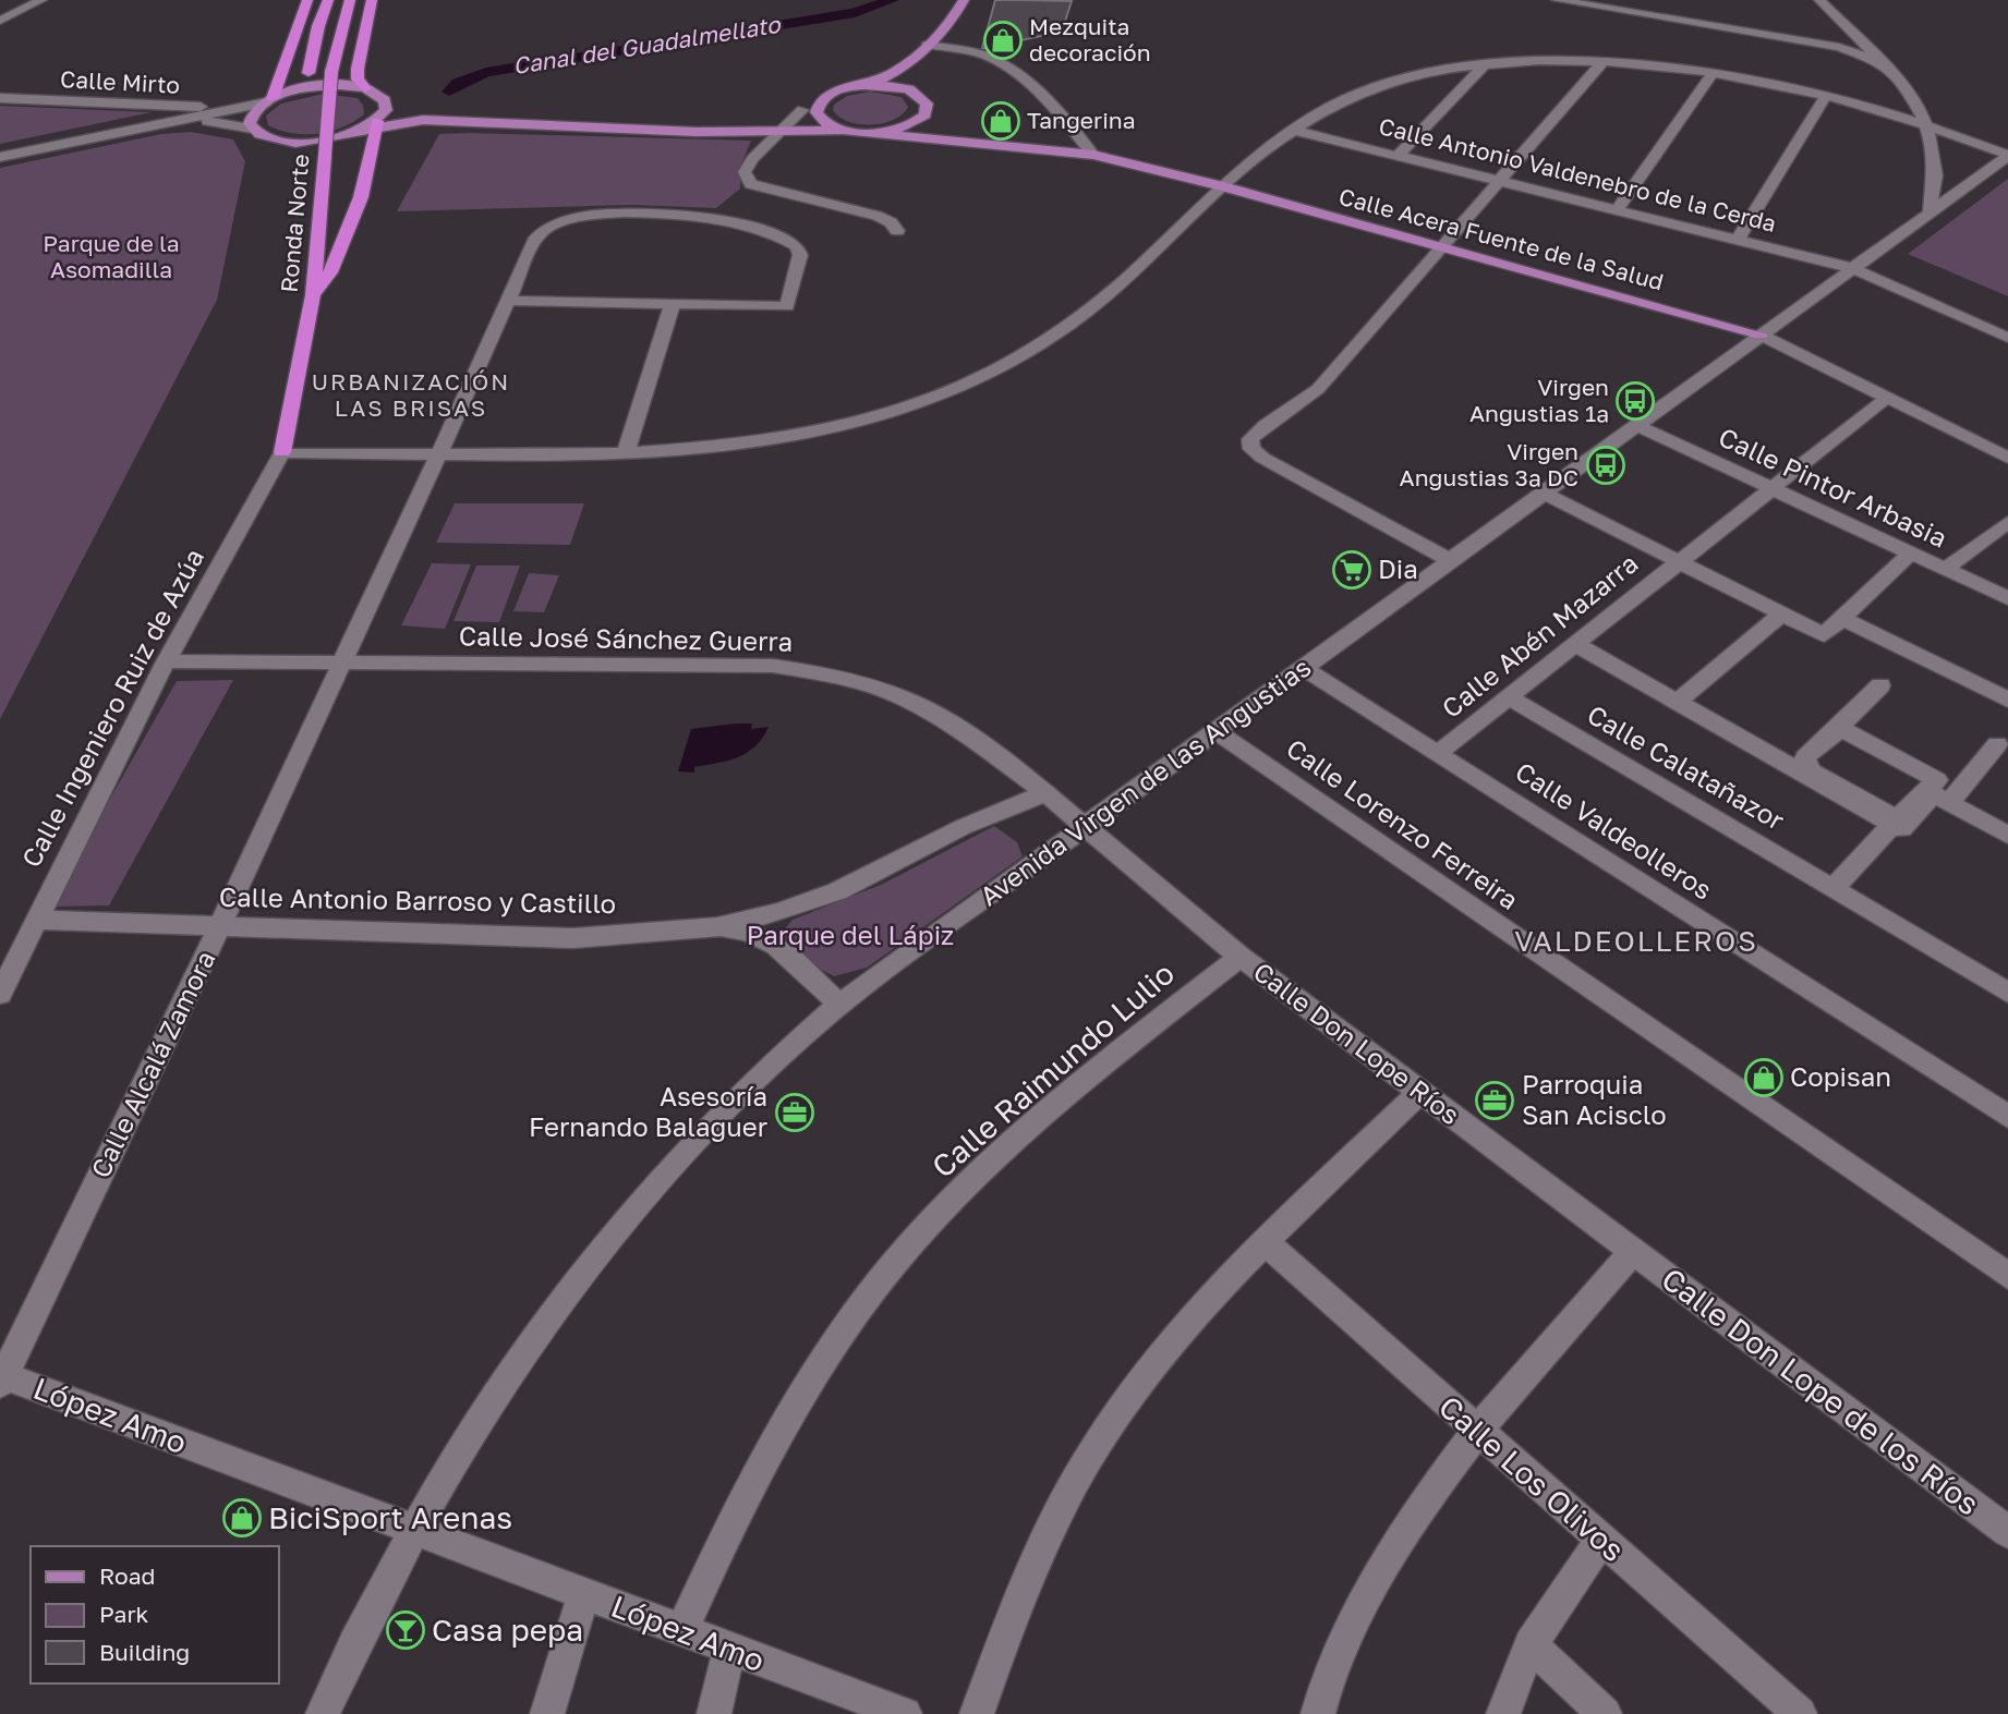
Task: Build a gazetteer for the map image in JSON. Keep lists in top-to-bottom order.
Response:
{
  "streets": {
    "highway": ["Ronda Norte"],
    "main road": ["Calle Acera Fuente de la Salud"],
    "street": [
      "Calle Mirto",
      "Calle Antonio Valdenebro de la Cerda",
      "Calle Pintor Arbasia",
      "Calle Abén Mazarra",
      "Calle José Sánchez Guerra",
      "Calle Ingeniero Ruiz de Azúa",
      "Calle Calatañazor",
      "Avenida Virgen de las Angustias",
      "Calle Lorenzo Ferreira",
      "Calle Valdeolleros",
      "Calle Antonio Barroso y Castillo",
      "Calle Don Lope Ríos",
      "Calle Alcalá Zamora",
      "Calle Raimundo Lulio",
      "Calle Don Lope de los Ríos",
      "López Amo",
      "Calle Los Olivos"
    ]
  },
  "crossings": [
    ["Calle Antonio Valdenebro de la Cerda", "Avenida Virgen de las Angustias"],
    ["Ronda Norte", "Calle Ingeniero Ruiz de Azúa"],
    ["Calle Acera Fuente de la Salud", "Avenida Virgen de las Angustias"],
    ["Calle Pintor Arbasia", "Calle Abén Mazarra"],
    ["Calle Pintor Arbasia", "Avenida Virgen de las Angustias"],
    ["Calle Abén Mazarra", "Calle Calatañazor"],
    ["Calle Abén Mazarra", "Calle Valdeolleros"],
    ["Calle José Sánchez Guerra", "Calle Ingeniero Ruiz de Azúa"],
    ["Calle José Sánchez Guerra", "Avenida Virgen de las Angustias"],
    ["Calle José Sánchez Guerra", "Calle Antonio Barroso y Castillo"],
    ["Calle José Sánchez Guerra", "Calle Don Lope Ríos"],
    ["Calle José Sánchez Guerra", "Calle Alcalá Zamora"],
    ["Calle Ingeniero Ruiz de Azúa", "Calle Antonio Barroso y Castillo"],
    ["Avenida Virgen de las Angustias", "Calle Lorenzo Ferreira"],
    ["Avenida Virgen de las Angustias", "Calle Valdeolleros"],
    ["Avenida Virgen de las Angustias", "Calle Don Lope Ríos"],
    ["Avenida Virgen de las Angustias", "López Amo"],
    ["Calle Antonio Barroso y Castillo", "Calle Alcalá Zamora"],
    ["Calle Don Lope Ríos", "Calle Raimundo Lulio"],
    ["Calle Don Lope Ríos", "Calle Don Lope de los Ríos"],
    ["Calle Alcalá Zamora", "López Amo"],
    ["Calle Raimundo Lulio", "López Amo"]
  ],
  "districts": ["URBANIZACIÓN LAS BRISAS", "VALDEOLLEROS"],
  "water": ["Canal del Guadalmellato"],
  "parks": ["Parque de la Asomadilla", "Parque del Lápiz"],
  "places": {
    "shop": [
      "Mezquita decoración",
      "Tangerina",
      "Copisan",
      "BiciSport Arenas"
    ],
    "bus stop": ["Virgen Angustias 1ª", "Virgen Angustias 3ª DC"],
    "supermarket": ["Dia"],
    "office": ["Parroquia San Acisclo", "Asesoría Fernando Balaguer"],
    "bar": ["Casa pepa"]
  },
  "legend": ["Road", "Park", "Building"]
}
